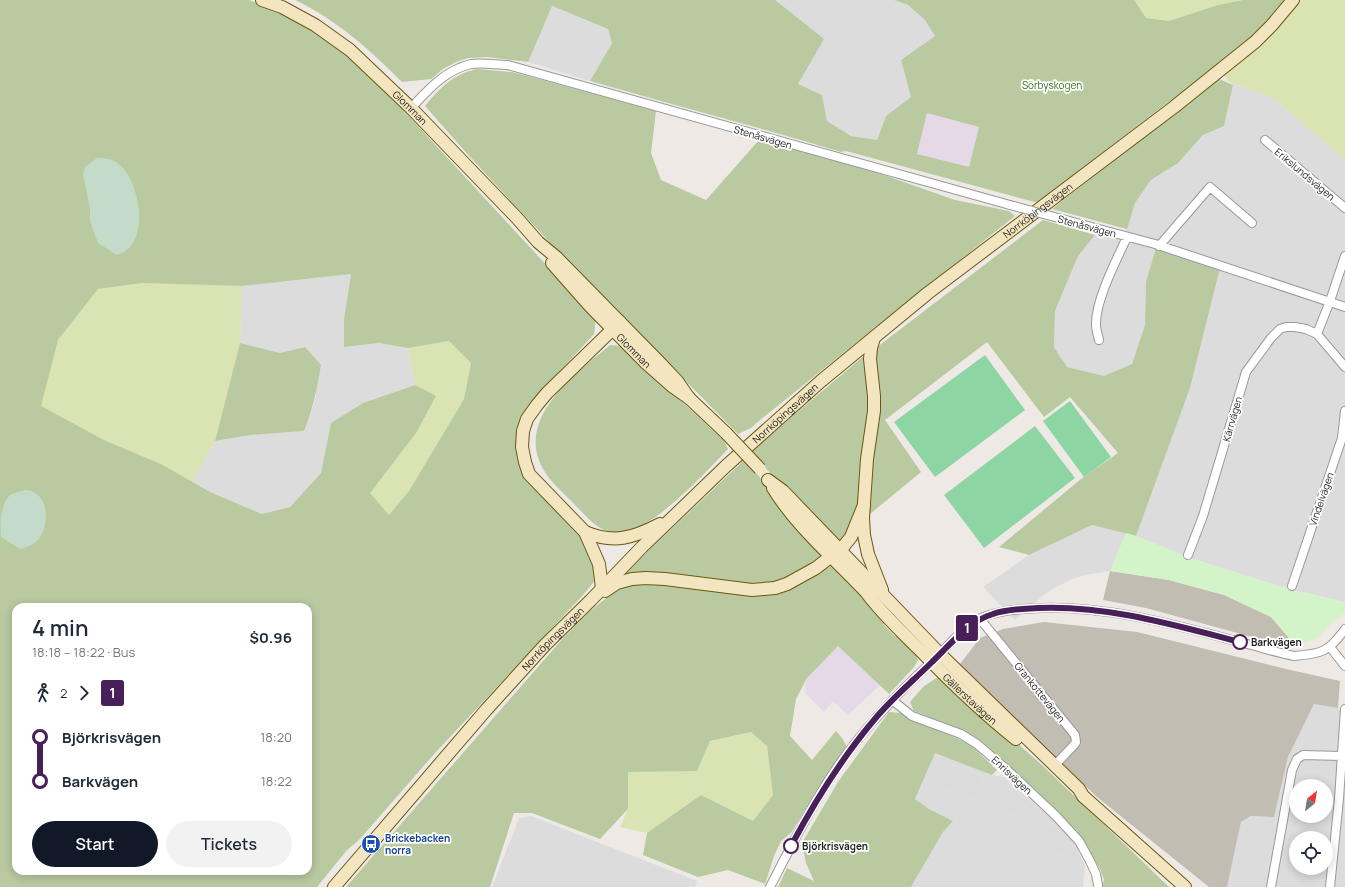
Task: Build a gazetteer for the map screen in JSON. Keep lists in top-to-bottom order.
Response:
{
  "streets": {
    "main road": ["Glomman", "Norrköpingsvägen", "Gällerstavägen"],
    "street": [
      "Stenåsvägen",
      "Erikslundsvägen",
      "Kärrvägen",
      "Vindelvägen",
      "Grankottevägen",
      "Enrisvägen"
    ]
  },
  "crossings": [
    ["Glomman", "Stenåsvägen"],
    ["Glomman", "Gällerstavägen"],
    ["Grankottevägen", "Gällerstavägen"]
  ],
  "parks": ["Sörbyskogen"],
  "places": {
    "other": ["Barkvägen", "Björkrisvägen"],
    "bus stop": ["Brickebacken norra"]
  },
  "lines": ["bus line 1"],
  "north": "top right",
  "page": {
    "on_map": "1",
    "heading": ["4 min", "18:18 – 18:22 · Bus", "$0.96"],
    "legs": ["2", "1"],
    "list": [
      {
        "name": "Björkrisvägen",
        "value": "18:20"
      },
      {
        "name": "Barkvägen",
        "value": "18:22"
      }
    ],
    "buttons": ["Start", "Tickets"]
  }
}
